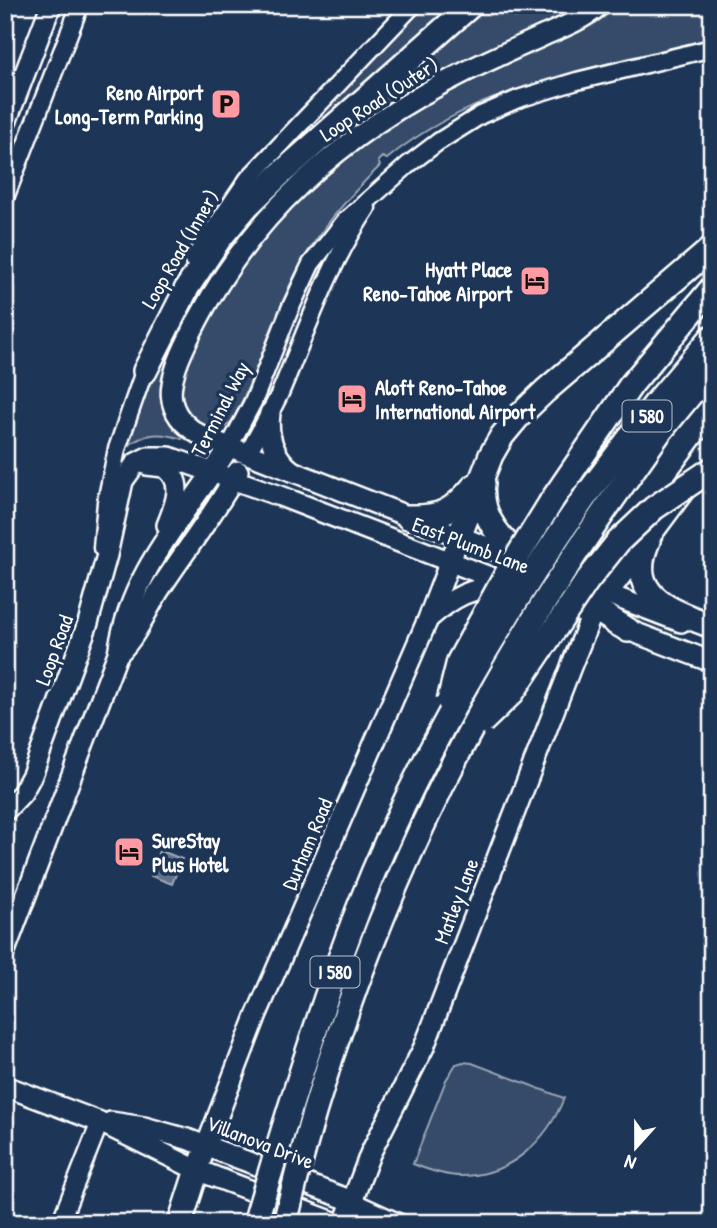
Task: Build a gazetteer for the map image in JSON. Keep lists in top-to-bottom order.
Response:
{
  "streets": {
    "highway": ["I 580"],
    "main road": [
      "Loop Road (Outer)",
      "Terminal Way",
      "East Plumb Lane",
      "Loop Road",
      "Durham Road",
      "Matley Lane",
      "Villanova Drive"
    ],
    "street": ["Loop Road (Inner)"]
  },
  "crossings": [
    ["Loop Road (Outer)", "Terminal Way"],
    ["Loop Road (Outer)", "East Plumb Lane"],
    ["Loop Road (Inner)", "Loop Road"],
    ["Terminal Way", "East Plumb Lane"],
    ["East Plumb Lane", "Durham Road"],
    ["East Plumb Lane", "Matley Lane"],
    ["Durham Road", "Villanova Drive"],
    ["Matley Lane", "Villanova Drive"]
  ],
  "places": {
    "parking": ["Reno Airport Long-Term Parking"],
    "hotel": ["Hyatt Place Reno-Tahoe Airport", "Aloft Reno-Tahoe International Airport", "SureStay Plus Hotel"]
  },
  "north": "bottom"
}
